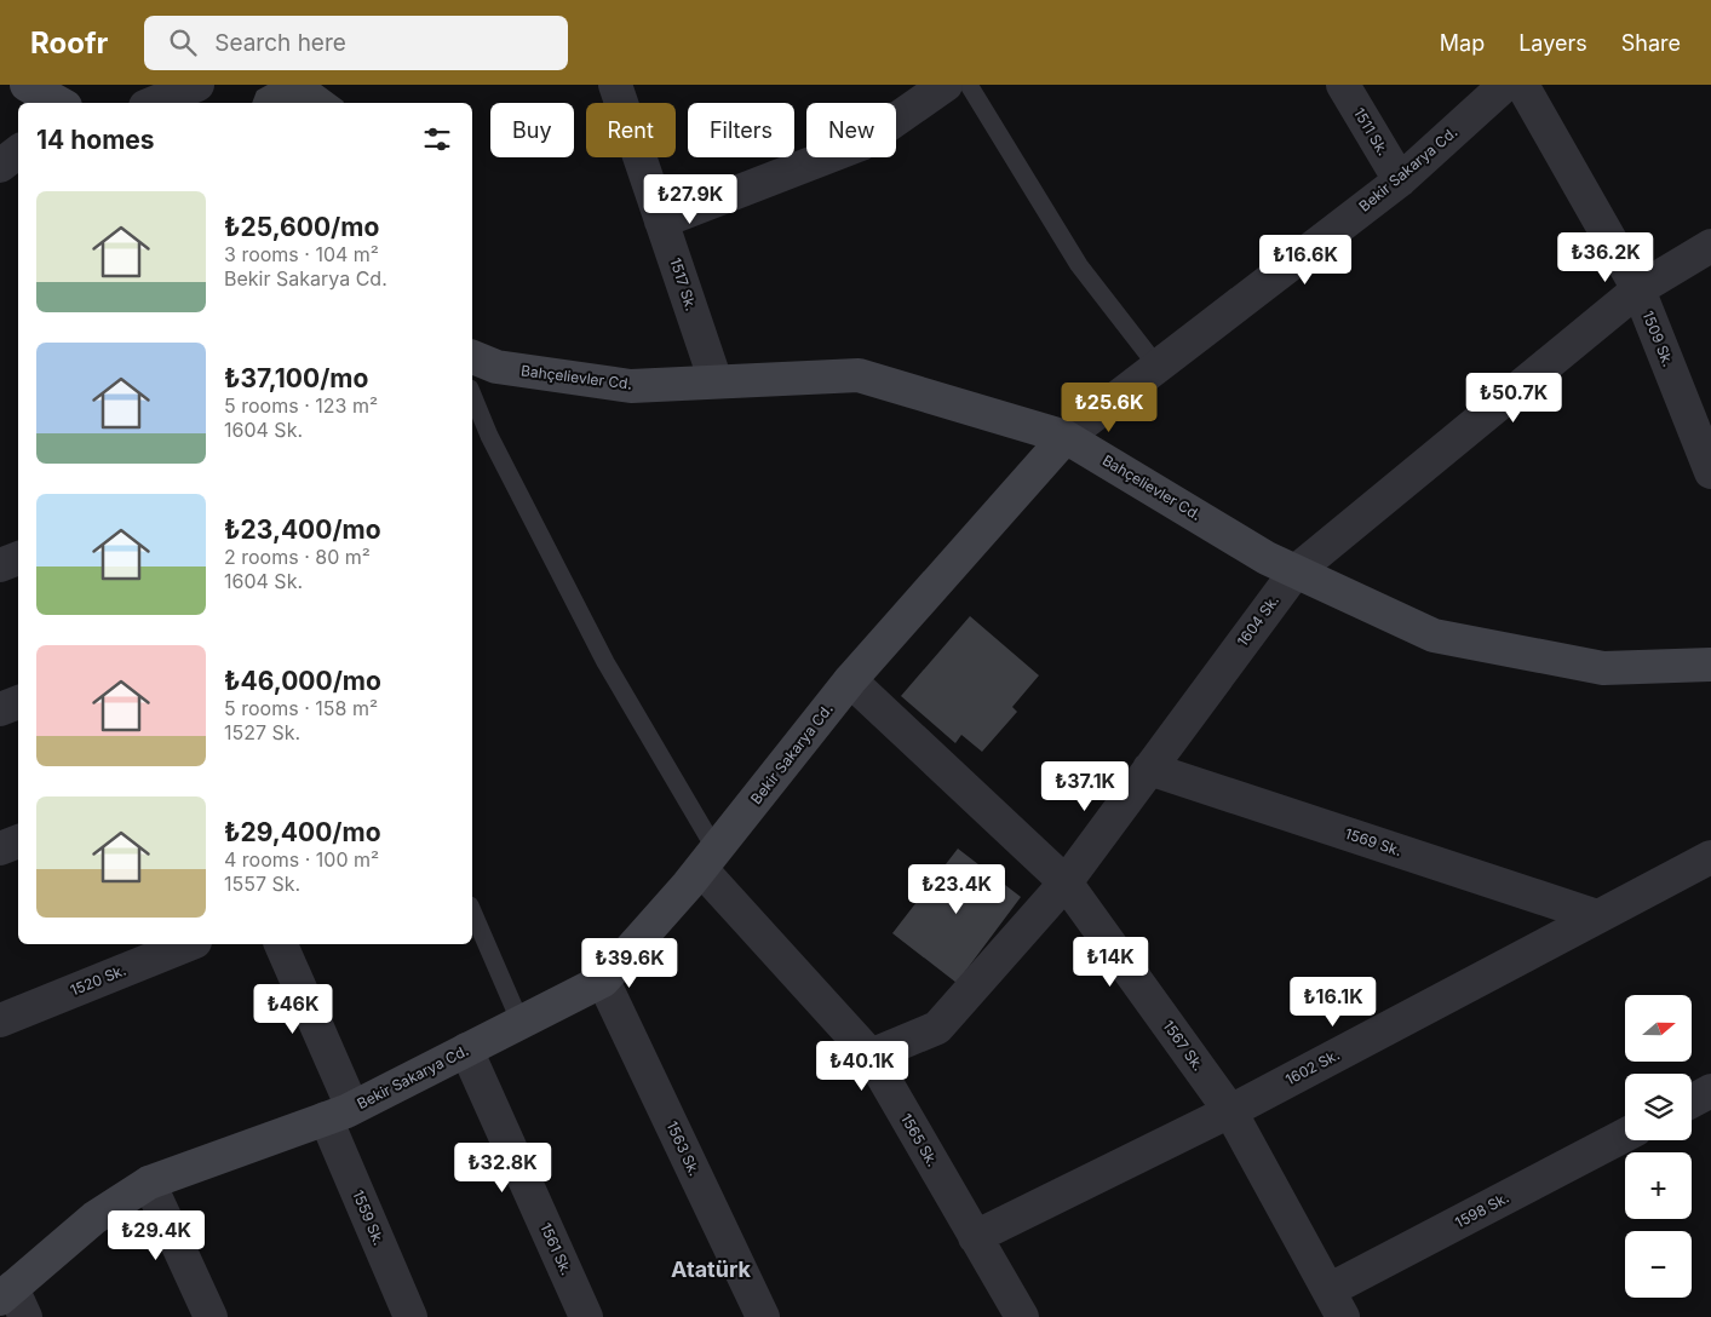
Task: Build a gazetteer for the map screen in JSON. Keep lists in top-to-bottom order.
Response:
{
  "streets": {
    "street": [
      "1511 Sk.",
      "Bekir Sakarya Cd.",
      "1517 Sk.",
      "1509 Sk.",
      "Bahçelievler Cd.",
      "1604 Sk.",
      "1569 Sk.",
      "1520 Sk.",
      "1567 Sk.",
      "1602 Sk.",
      "1565 Sk.",
      "1563 Sk.",
      "1598 Sk.",
      "1559 Sk.",
      "1561 Sk."
    ]
  },
  "crossings": [
    ["1511 Sk.", "Bekir Sakarya Cd."],
    ["Bekir Sakarya Cd.", "Bahçelievler Cd."],
    ["Bekir Sakarya Cd.", "1567 Sk."],
    ["Bekir Sakarya Cd.", "1565 Sk."],
    ["Bekir Sakarya Cd.", "1563 Sk."],
    ["Bekir Sakarya Cd.", "1559 Sk."],
    ["Bekir Sakarya Cd.", "1561 Sk."],
    ["1517 Sk.", "Bahçelievler Cd."],
    ["1509 Sk.", "1604 Sk."],
    ["Bahçelievler Cd.", "1604 Sk."],
    ["1604 Sk.", "1569 Sk."],
    ["1604 Sk.", "1567 Sk."],
    ["1604 Sk.", "1565 Sk."],
    ["1569 Sk.", "1602 Sk."],
    ["1567 Sk.", "1602 Sk."],
    ["1567 Sk.", "1598 Sk."],
    ["1602 Sk.", "1565 Sk."]
  ],
  "districts": ["Atatürk"],
  "north": "right",
  "page": {
    "header": "Roofr",
    "search": "Search here",
    "nav": ["Map", "Layers", "Share"],
    "chip": [
      "Buy",
      "Rent",
      "Filters",
      "New"
    ],
    "heading": "14 homes",
    "price": [
      "₺27.9K",
      "₺36.2K",
      "₺16.6K",
      "₺50.7K",
      "₺25.6K",
      "₺37.1K",
      "₺23.4K",
      "₺14K",
      "₺39.6K",
      "₺16.1K",
      "₺46K",
      "₺40.1K",
      "₺32.8K",
      "₺29.4K"
    ],
    "list": [
      {
        "name": "₺25,600/mo",
        "note": "3 rooms · 104 m² · Bekir Sakarya Cd."
      },
      {
        "name": "₺37,100/mo",
        "note": "5 rooms · 123 m² · 1604 Sk."
      },
      {
        "name": "₺23,400/mo",
        "note": "2 rooms · 80 m² · 1604 Sk."
      },
      {
        "name": "₺46,000/mo",
        "note": "5 rooms · 158 m² · 1527 Sk."
      },
      {
        "name": "₺29,400/mo",
        "note": "4 rooms · 100 m² · 1557 Sk."
      }
    ],
    "map_buttons": ["+", "−"]
  }
}
